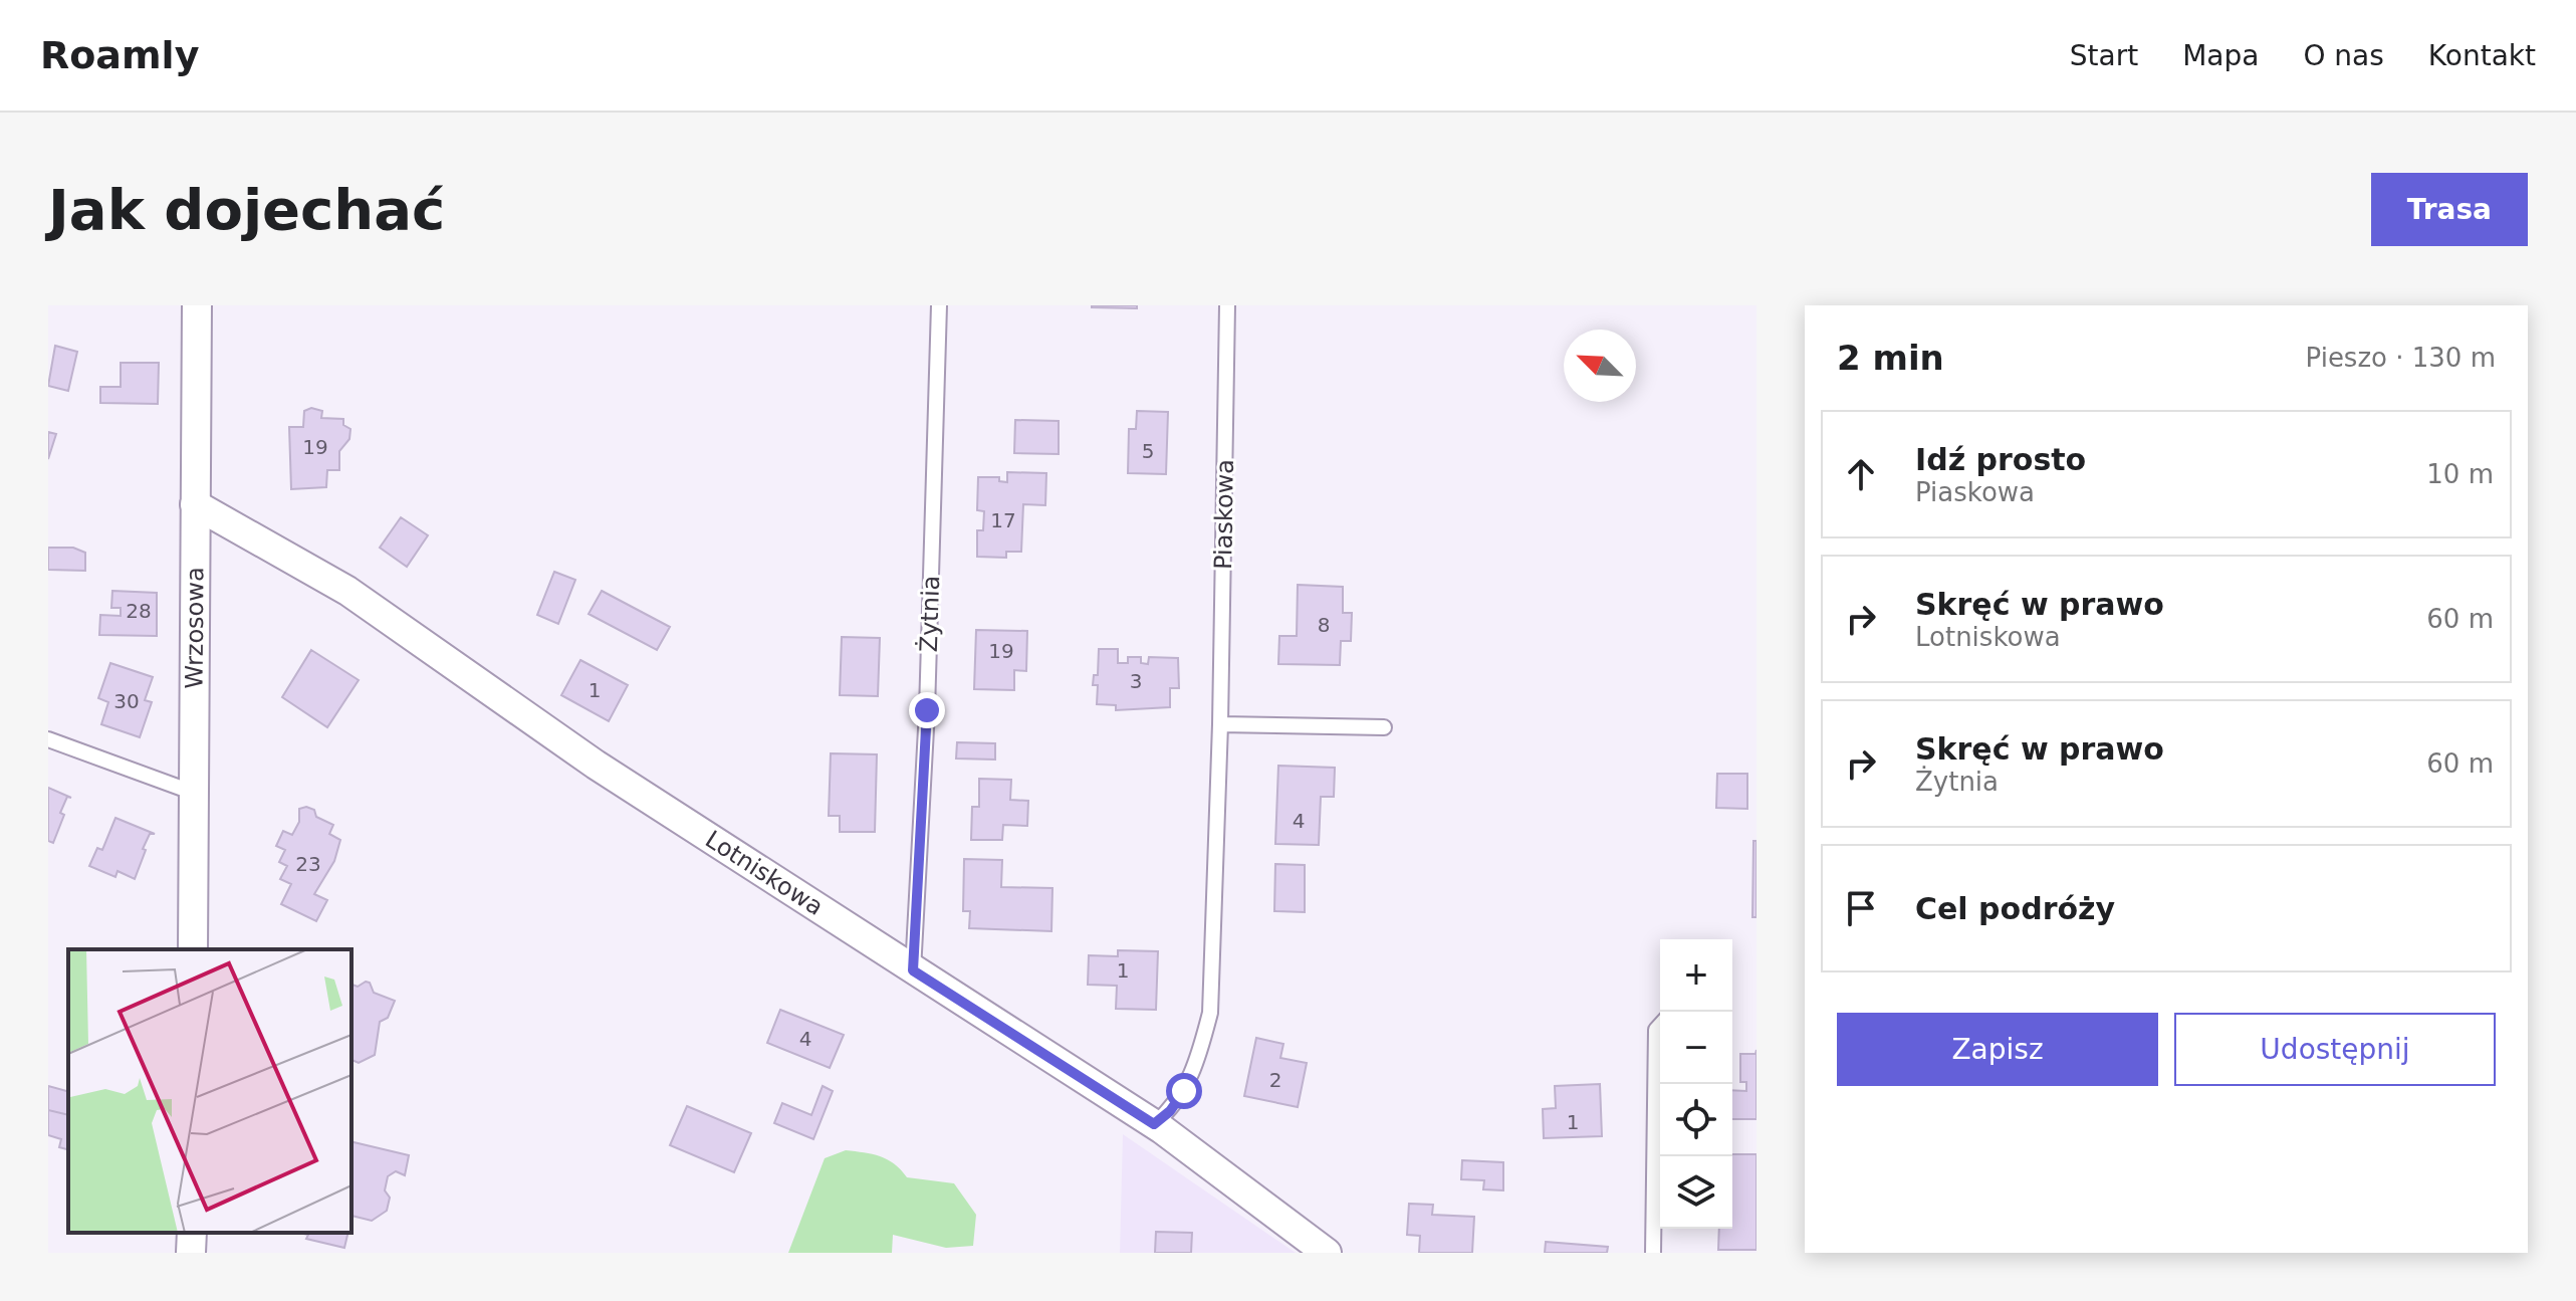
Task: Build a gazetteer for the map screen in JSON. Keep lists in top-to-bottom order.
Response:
{
  "streets": {
    "street": ["Wrzosowa", "Lotniskowa"],
    "lane": ["Piaskowa", "Żytnia"]
  },
  "crossings": [
    ["Piaskowa", "Lotniskowa"],
    ["Żytnia", "Lotniskowa"],
    ["Wrzosowa", "Lotniskowa"]
  ],
  "house_numbers": [
    "19",
    "5",
    "17",
    "28",
    "8",
    "19",
    "3",
    "1",
    "30",
    "4",
    "23",
    "1",
    "4",
    "2",
    "1"
  ],
  "north": "top left",
  "page": {
    "header": "Roamly",
    "nav": [
      "Start",
      "Mapa",
      "O nas",
      "Kontakt"
    ],
    "buttons": [
      "Trasa",
      ["Zapisz", "Udostępnij"]
    ],
    "title": "Jak dojechać",
    "heading": ["2 min", "Pieszo · 130 m"],
    "list": [
      ["Idź prosto", "Piaskowa", "10 m"],
      ["Skręć w prawo", "Lotniskowa", "60 m"],
      ["Skręć w prawo", "Żytnia", "60 m"],
      "Cel podróży"
    ],
    "map_buttons": ["+", "−"]
  }
}
